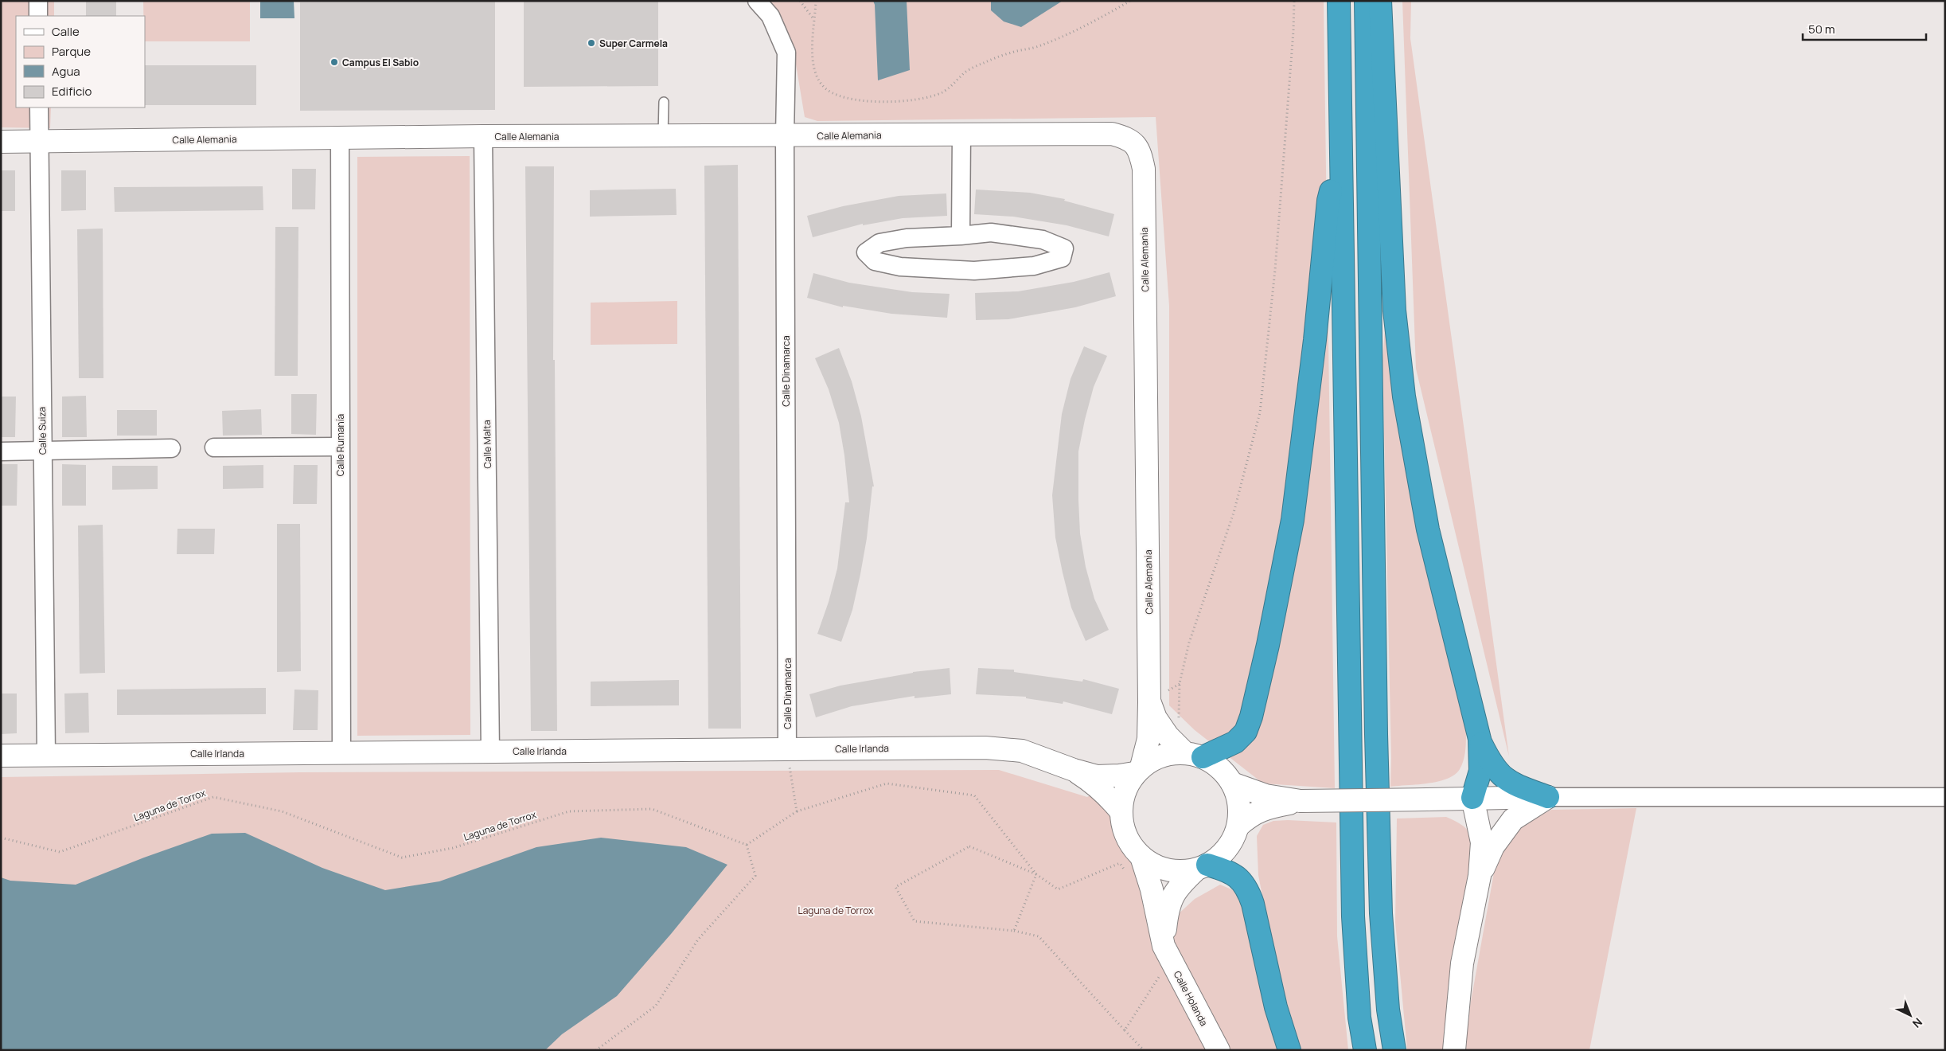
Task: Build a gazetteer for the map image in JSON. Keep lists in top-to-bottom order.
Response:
{
  "streets": {
    "street": [
      "Calle Alemania",
      "Calle Dinamarca",
      "Calle Suiza",
      "Calle Malta",
      "Calle Rumanía",
      "Calle Irlanda",
      "Calle Holanda"
    ],
    "path": ["Laguna de Torrox"]
  },
  "crossings": [
    ["Calle Alemania", "Calle Dinamarca"],
    ["Calle Alemania", "Calle Suiza"],
    ["Calle Alemania", "Calle Malta"],
    ["Calle Alemania", "Calle Rumanía"],
    ["Calle Alemania", "Calle Irlanda"],
    ["Calle Alemania", "Calle Holanda"],
    ["Calle Dinamarca", "Calle Irlanda"],
    ["Calle Suiza", "Calle Irlanda"],
    ["Calle Malta", "Calle Irlanda"],
    ["Calle Rumanía", "Calle Irlanda"],
    ["Calle Irlanda", "Calle Holanda"]
  ],
  "parks": ["Laguna de Torrox"],
  "places": ["Super Carmela", "Campus El Sabio"],
  "legend": [
    "Calle",
    "Parque",
    "Agua",
    "Edificio"
  ],
  "scale_bar": "50 m",
  "north": "bottom right"
}
